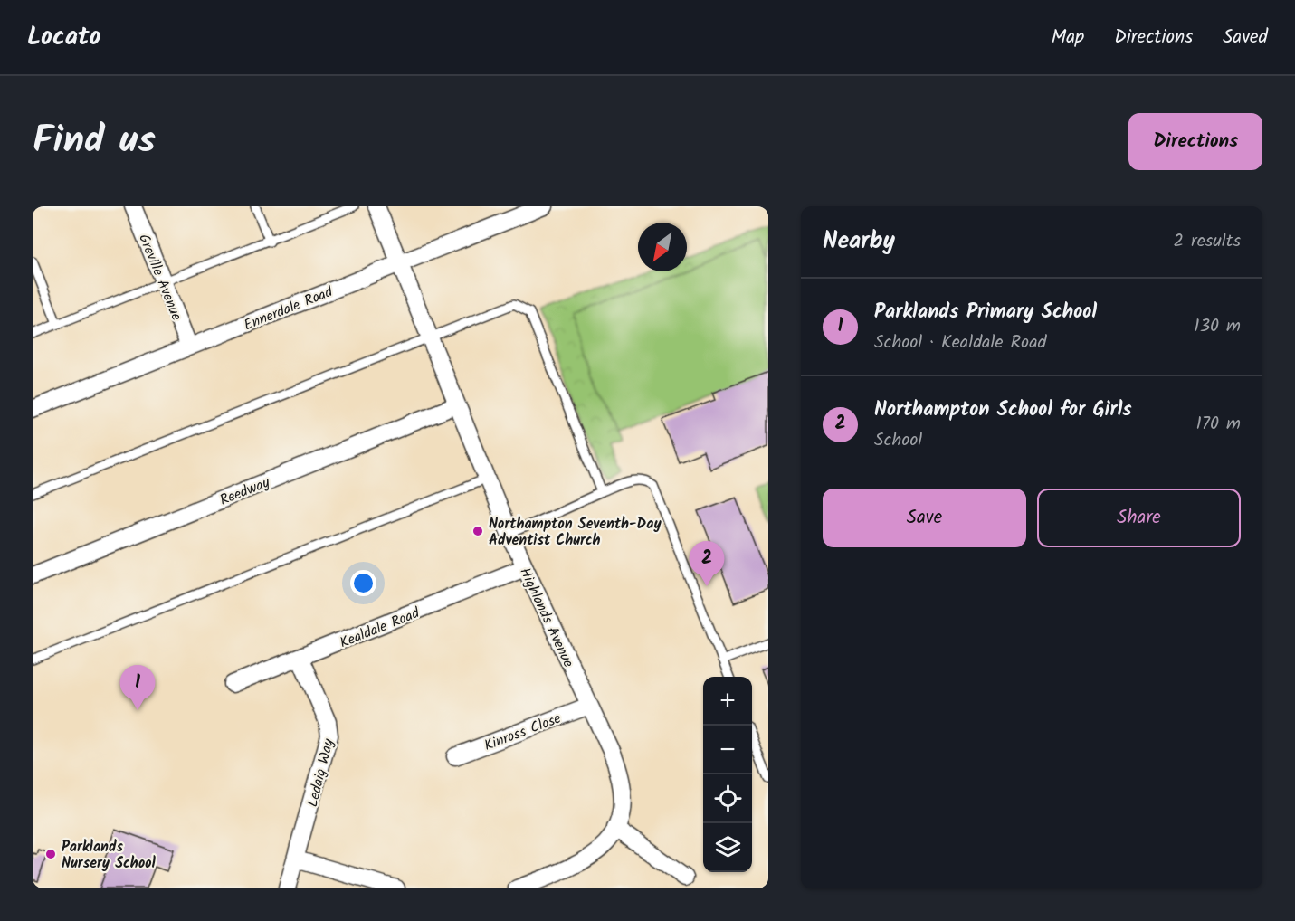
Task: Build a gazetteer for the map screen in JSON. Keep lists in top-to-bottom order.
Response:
{
  "streets": {
    "street": [
      "Greville Avenue",
      "Ennerdale Road",
      "Reedway",
      "Highlands Avenue",
      "Kealdale Road",
      "Kinross Close",
      "Ledaig Way"
    ]
  },
  "crossings": [
    ["Greville Avenue", "Ennerdale Road"],
    ["Ennerdale Road", "Highlands Avenue"],
    ["Reedway", "Highlands Avenue"],
    ["Highlands Avenue", "Kealdale Road"],
    ["Highlands Avenue", "Kinross Close"],
    ["Kealdale Road", "Ledaig Way"]
  ],
  "places": ["Northampton Seventh-Day Adventist Church", "Parklands Nursery School"],
  "north": "bottom left",
  "page": {
    "header": "Locato",
    "nav": ["Map", "Directions", "Saved"],
    "title": "Find us",
    "buttons": [
      "Directions",
      ["Save", "Share"]
    ],
    "heading": ["Nearby", "2 results"],
    "list": [
      {
        "mark": "1",
        "name": "Parklands Primary School",
        "note": "School · Kealdale Road",
        "value": "130 m"
      },
      {
        "mark": "2",
        "name": "Northampton School for Girls",
        "note": "School",
        "value": "170 m"
      }
    ],
    "pins": ["2", "1"],
    "map_buttons": ["+", "−"]
  }
}
